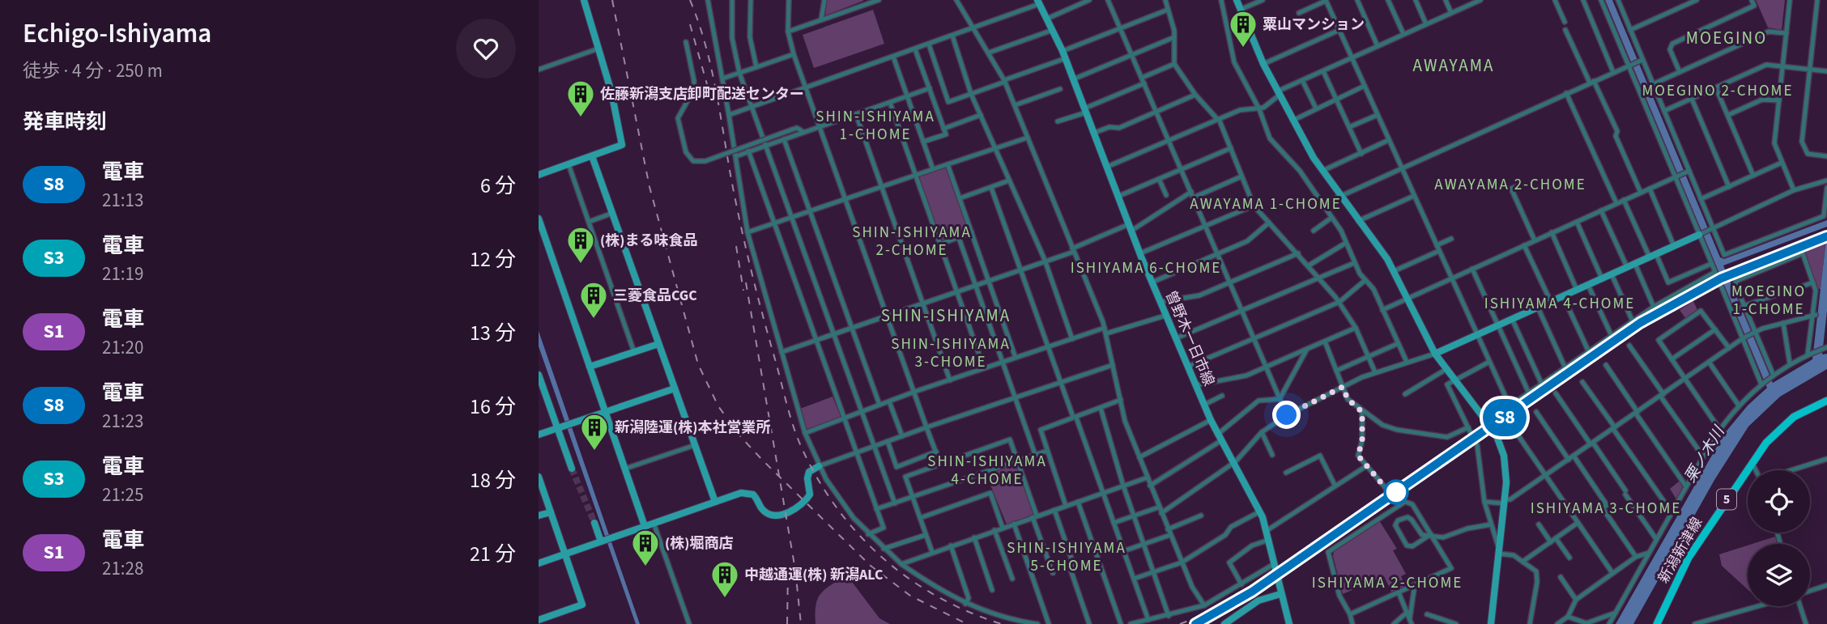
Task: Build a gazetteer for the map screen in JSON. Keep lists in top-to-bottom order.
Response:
{
  "streets": {
    "main road": ["5", "新潟新津線"],
    "street": ["曽野木一日市線"]
  },
  "districts": [
    "MOEGINO",
    "AWAYAMA",
    "MOEGINO 2-CHOME",
    "SHIN-ISHIYAMA 1-CHOME",
    "AWAYAMA 2-CHOME",
    "AWAYAMA 1-CHOME",
    "SHIN-ISHIYAMA 2-CHOME",
    "ISHIYAMA 6-CHOME",
    "MOEGINO 1-CHOME",
    "ISHIYAMA 4-CHOME",
    "SHIN-ISHIYAMA",
    "SHIN-ISHIYAMA 3-CHOME",
    "SHIN-ISHIYAMA 4-CHOME",
    "ISHIYAMA 3-CHOME",
    "SHIN-ISHIYAMA 5-CHOME",
    "ISHIYAMA 2-CHOME"
  ],
  "water": ["栗ノ木川"],
  "places": {
    "building": [
      "粟山マンション",
      "佐藤新潟支店卸町配送センター",
      "(株)まる味食品",
      "三菱食品CGC",
      "新潟陸運(株)本社営業所",
      "(株)堀商店",
      "中越通運(株) 新潟ALC"
    ]
  },
  "page": {
    "heading": [
      ["Echigo-Ishiyama", "徒歩 · 4 分 · 250 m"],
      "発車時刻"
    ],
    "on_map": "S8",
    "list": [
      {
        "mark": "S8",
        "name": "電車",
        "note": "21:13",
        "value": "6 分"
      },
      {
        "mark": "S3",
        "name": "電車",
        "note": "21:19",
        "value": "12 分"
      },
      {
        "mark": "S1",
        "name": "電車",
        "note": "21:20",
        "value": "13 分"
      },
      {
        "mark": "S8",
        "name": "電車",
        "note": "21:23",
        "value": "16 分"
      },
      {
        "mark": "S3",
        "name": "電車",
        "note": "21:25",
        "value": "18 分"
      },
      {
        "mark": "S1",
        "name": "電車",
        "note": "21:28",
        "value": "21 分"
      }
    ]
  }
}
